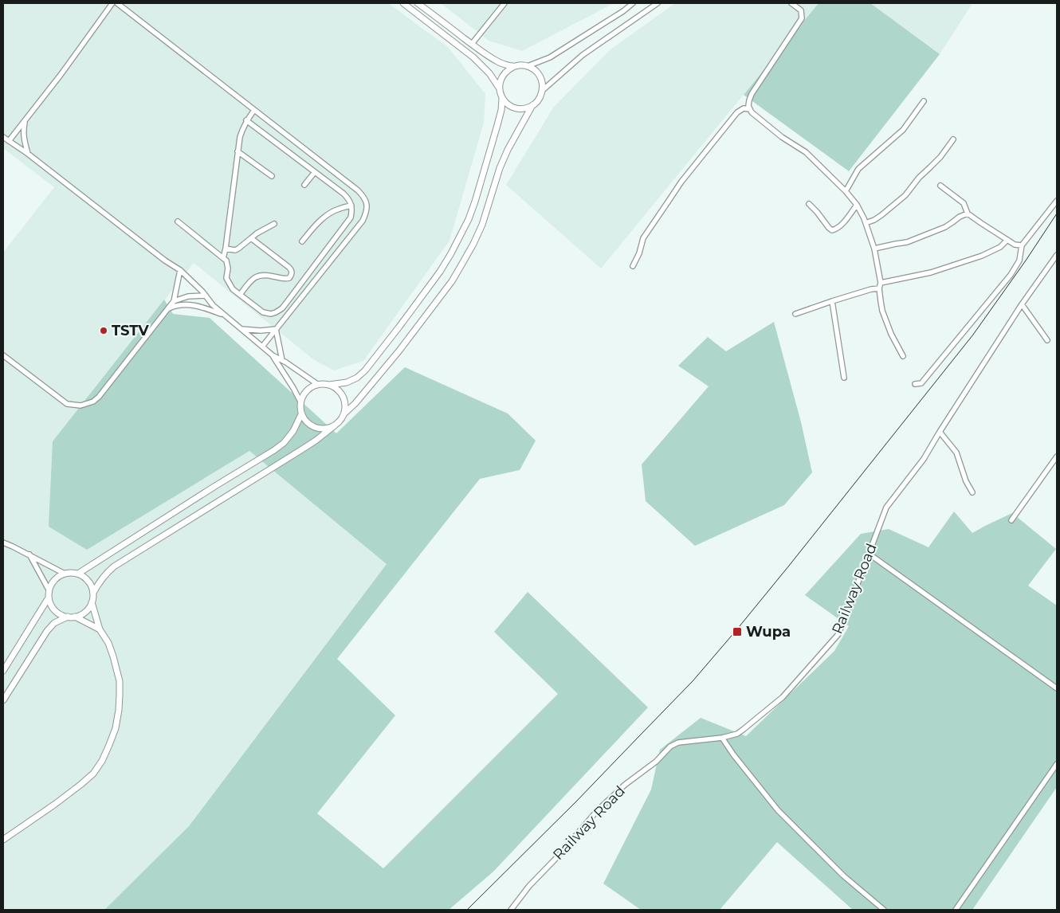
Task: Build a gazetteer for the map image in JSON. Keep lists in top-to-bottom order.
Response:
{
  "streets": {
    "street": ["Railway Road"]
  },
  "places": {
    "other": ["TSTV"],
    "transit": ["Wupa"]
  }
}
